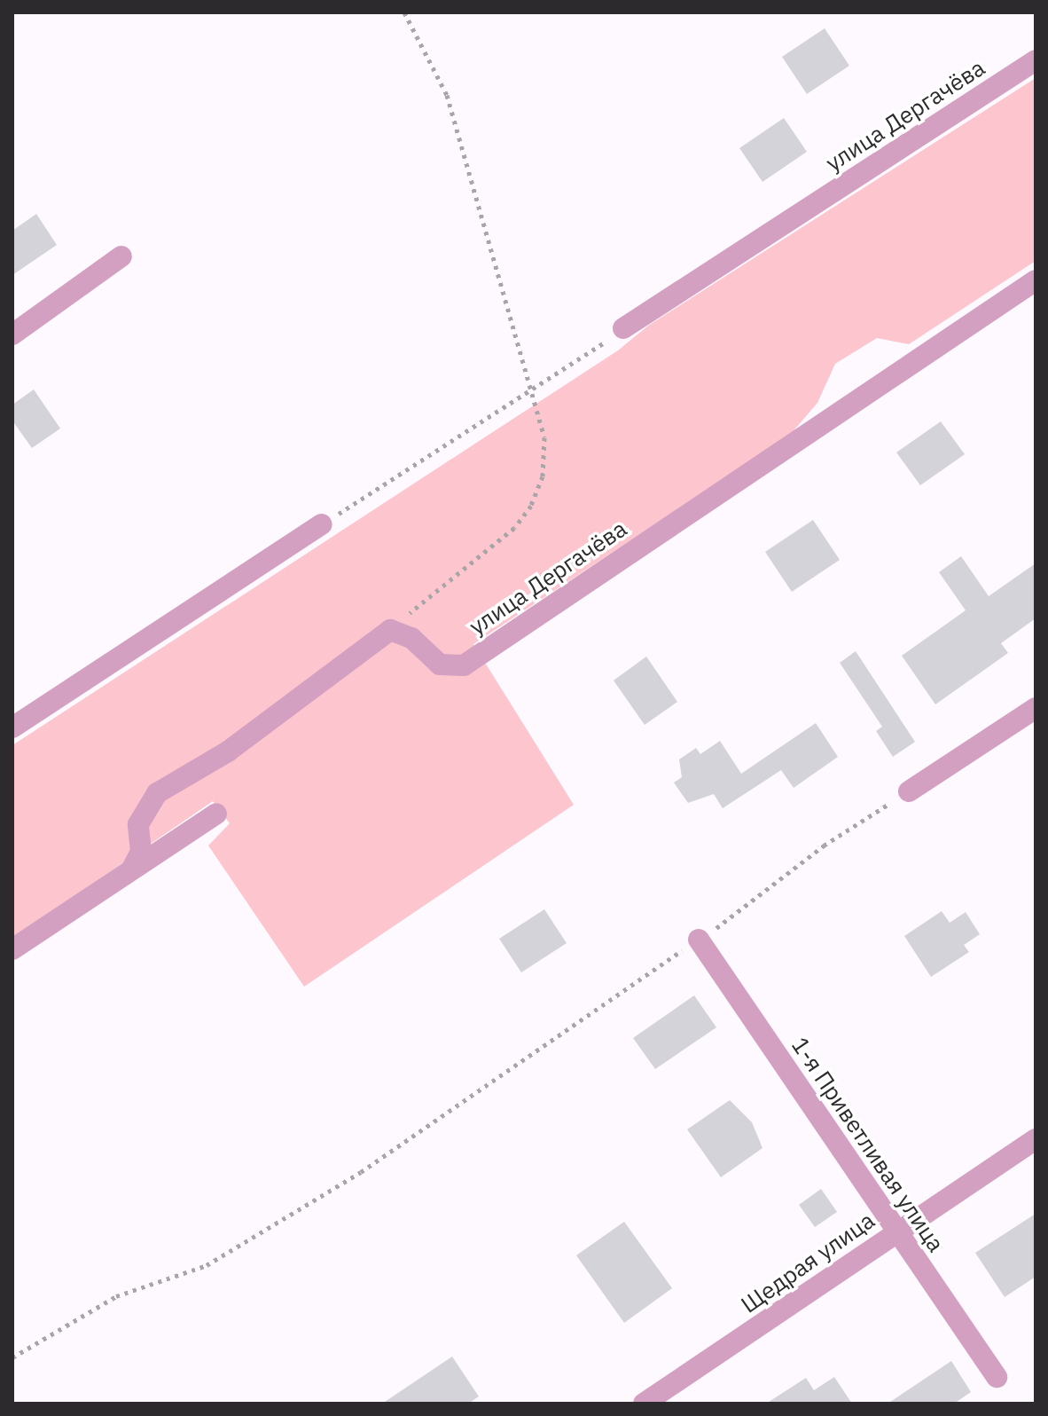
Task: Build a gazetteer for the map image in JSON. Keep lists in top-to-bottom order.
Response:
{
  "streets": {
    "street": ["улица Дергачёва", "1-я Приветливая улица", "Щедрая улица"]
  },
  "crossings": [
    ["1-я Приветливая улица", "Щедрая улица"]
  ]
}
